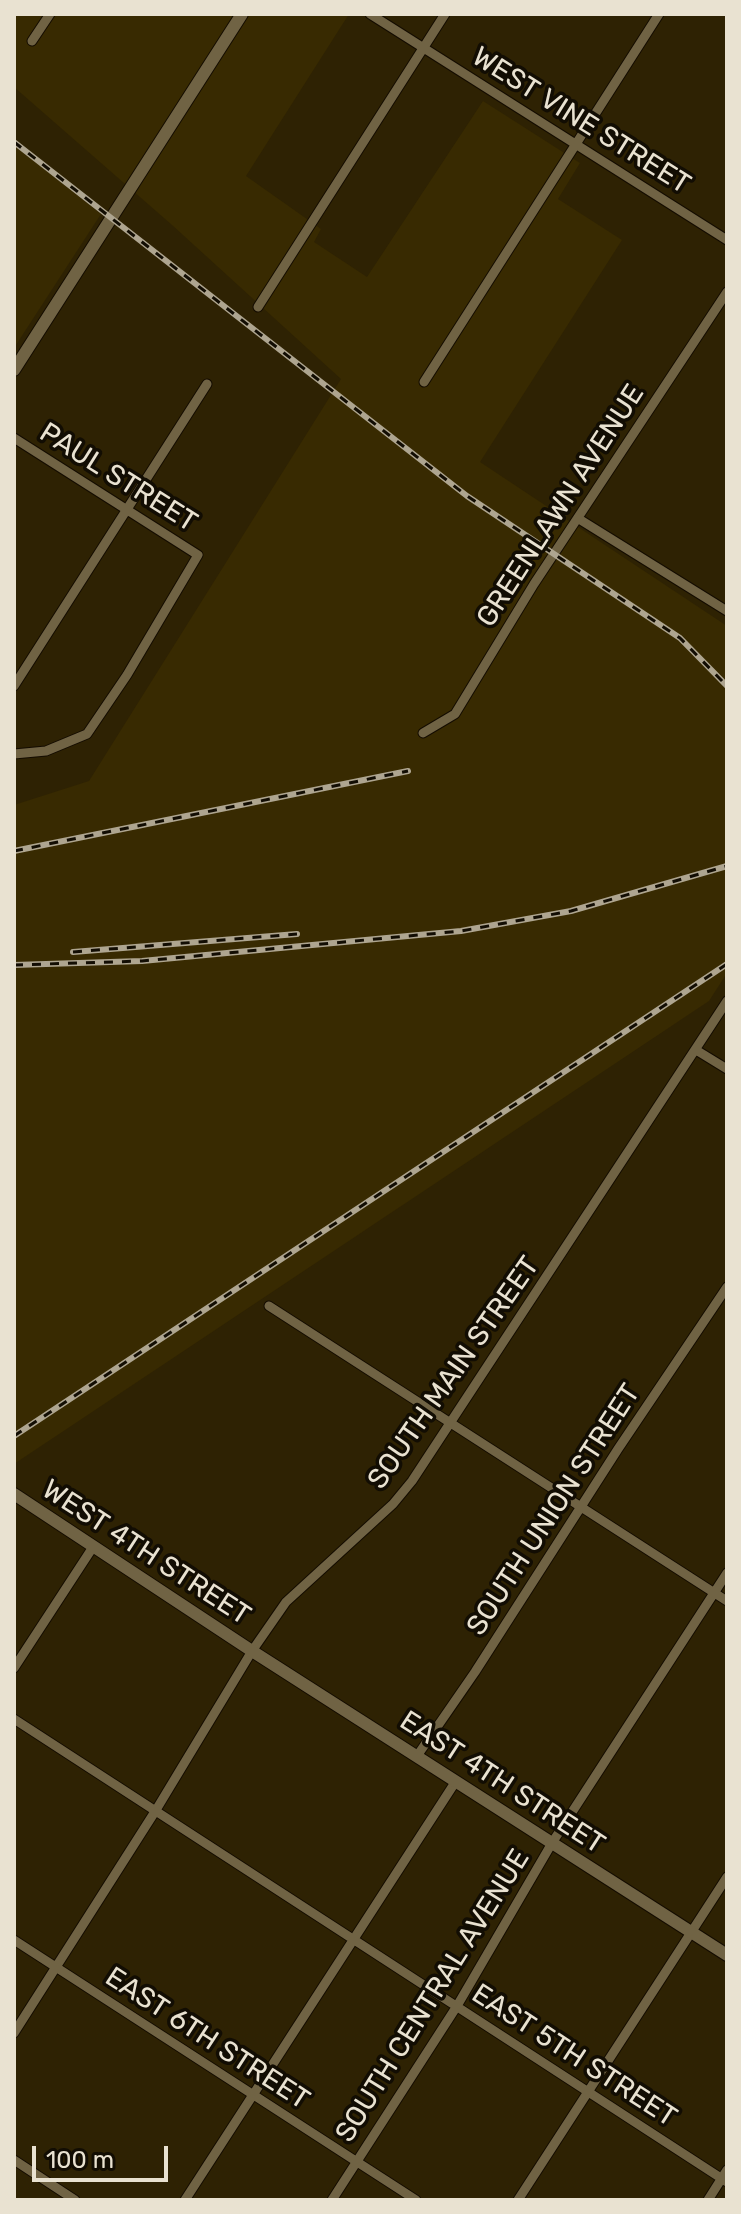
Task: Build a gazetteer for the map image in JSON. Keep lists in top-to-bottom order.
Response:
{
  "streets": {
    "street": [
      "WEST VINE STREET",
      "PAUL STREET",
      "GREENLAWN AVENUE",
      "SOUTH MAIN STREET",
      "SOUTH UNION STREET",
      "WEST 4TH STREET",
      "EAST 4TH STREET",
      "SOUTH CENTRAL AVENUE",
      "EAST 6TH STREET",
      "EAST 5TH STREET"
    ]
  },
  "crossings": [
    ["SOUTH MAIN STREET", "WEST 4TH STREET"],
    ["SOUTH MAIN STREET", "EAST 4TH STREET"],
    ["SOUTH MAIN STREET", "EAST 6TH STREET"],
    ["SOUTH MAIN STREET", "EAST 5TH STREET"],
    ["SOUTH UNION STREET", "EAST 4TH STREET"],
    ["WEST 4TH STREET", "EAST 4TH STREET"],
    ["EAST 4TH STREET", "SOUTH CENTRAL AVENUE"],
    ["SOUTH CENTRAL AVENUE", "EAST 6TH STREET"],
    ["SOUTH CENTRAL AVENUE", "EAST 5TH STREET"]
  ],
  "scale_bar": "100 m"
}
